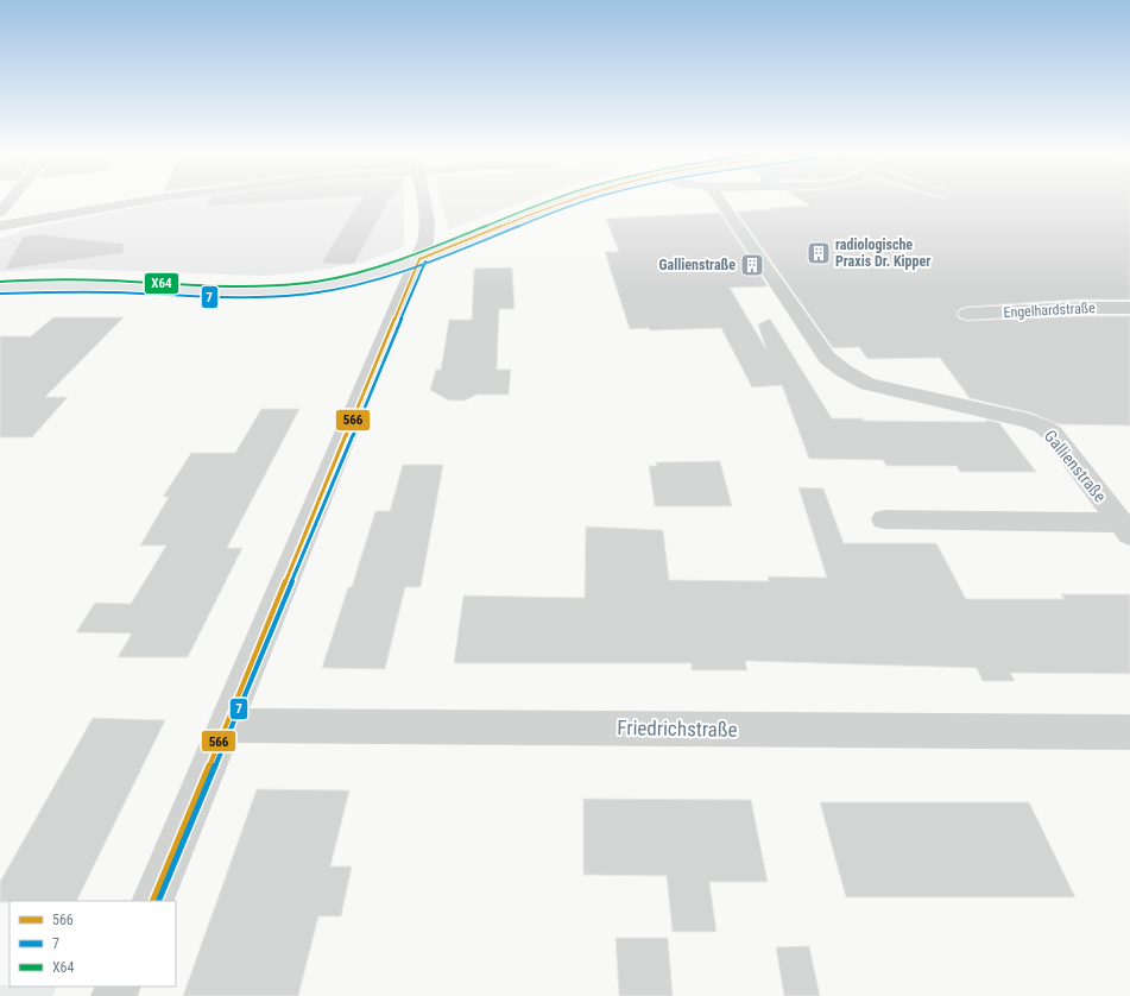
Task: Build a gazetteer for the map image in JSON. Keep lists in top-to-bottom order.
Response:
{
  "streets": {
    "street": ["Engelhardstraße", "Gallienstraße", "Friedrichstraße"]
  },
  "places": {
    "building": ["radiologische Praxis Dr. Kipper", "Gallienstraße"]
  },
  "lines": ["transit line 566", "transit line 7", "transit line X64"],
  "legend": ["566", "7", "X64"]
}
